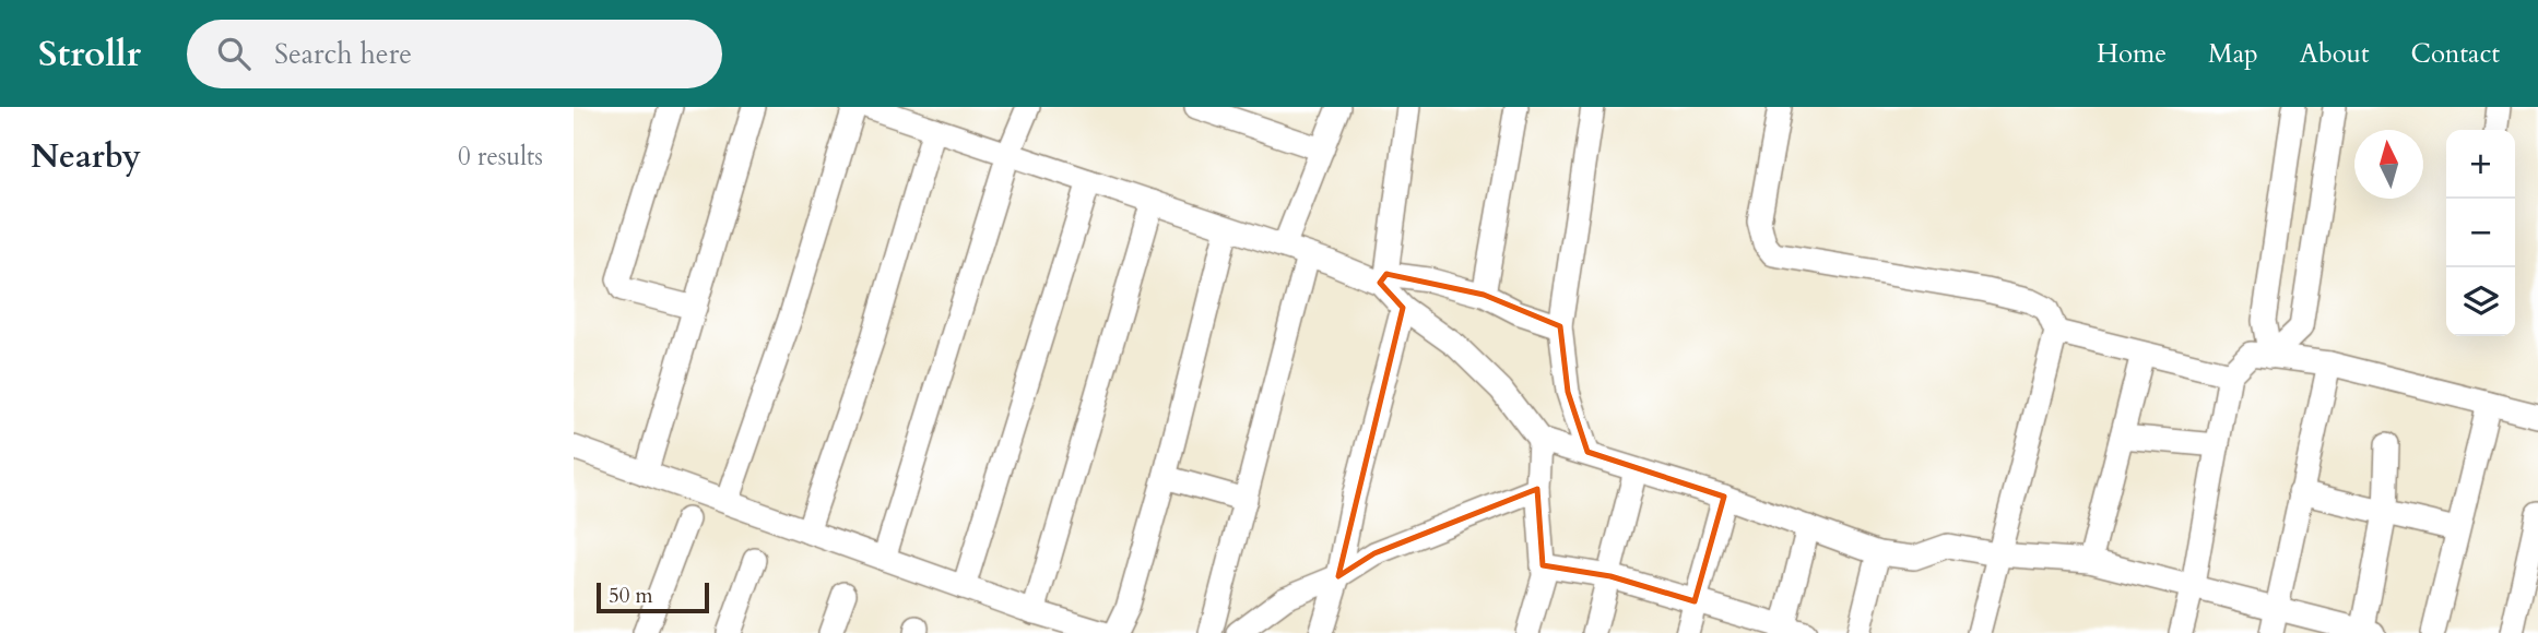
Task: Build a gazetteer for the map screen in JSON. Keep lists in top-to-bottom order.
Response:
{
  "scale_bar": "50 m",
  "north": "top",
  "page": {
    "header": "Strollr",
    "search": "Search here",
    "nav": [
      "Home",
      "Map",
      "About",
      "Contact"
    ],
    "heading": ["Nearby", "0 results"],
    "map_buttons": ["+", "−"],
    "scale": "50 m"
  }
}
